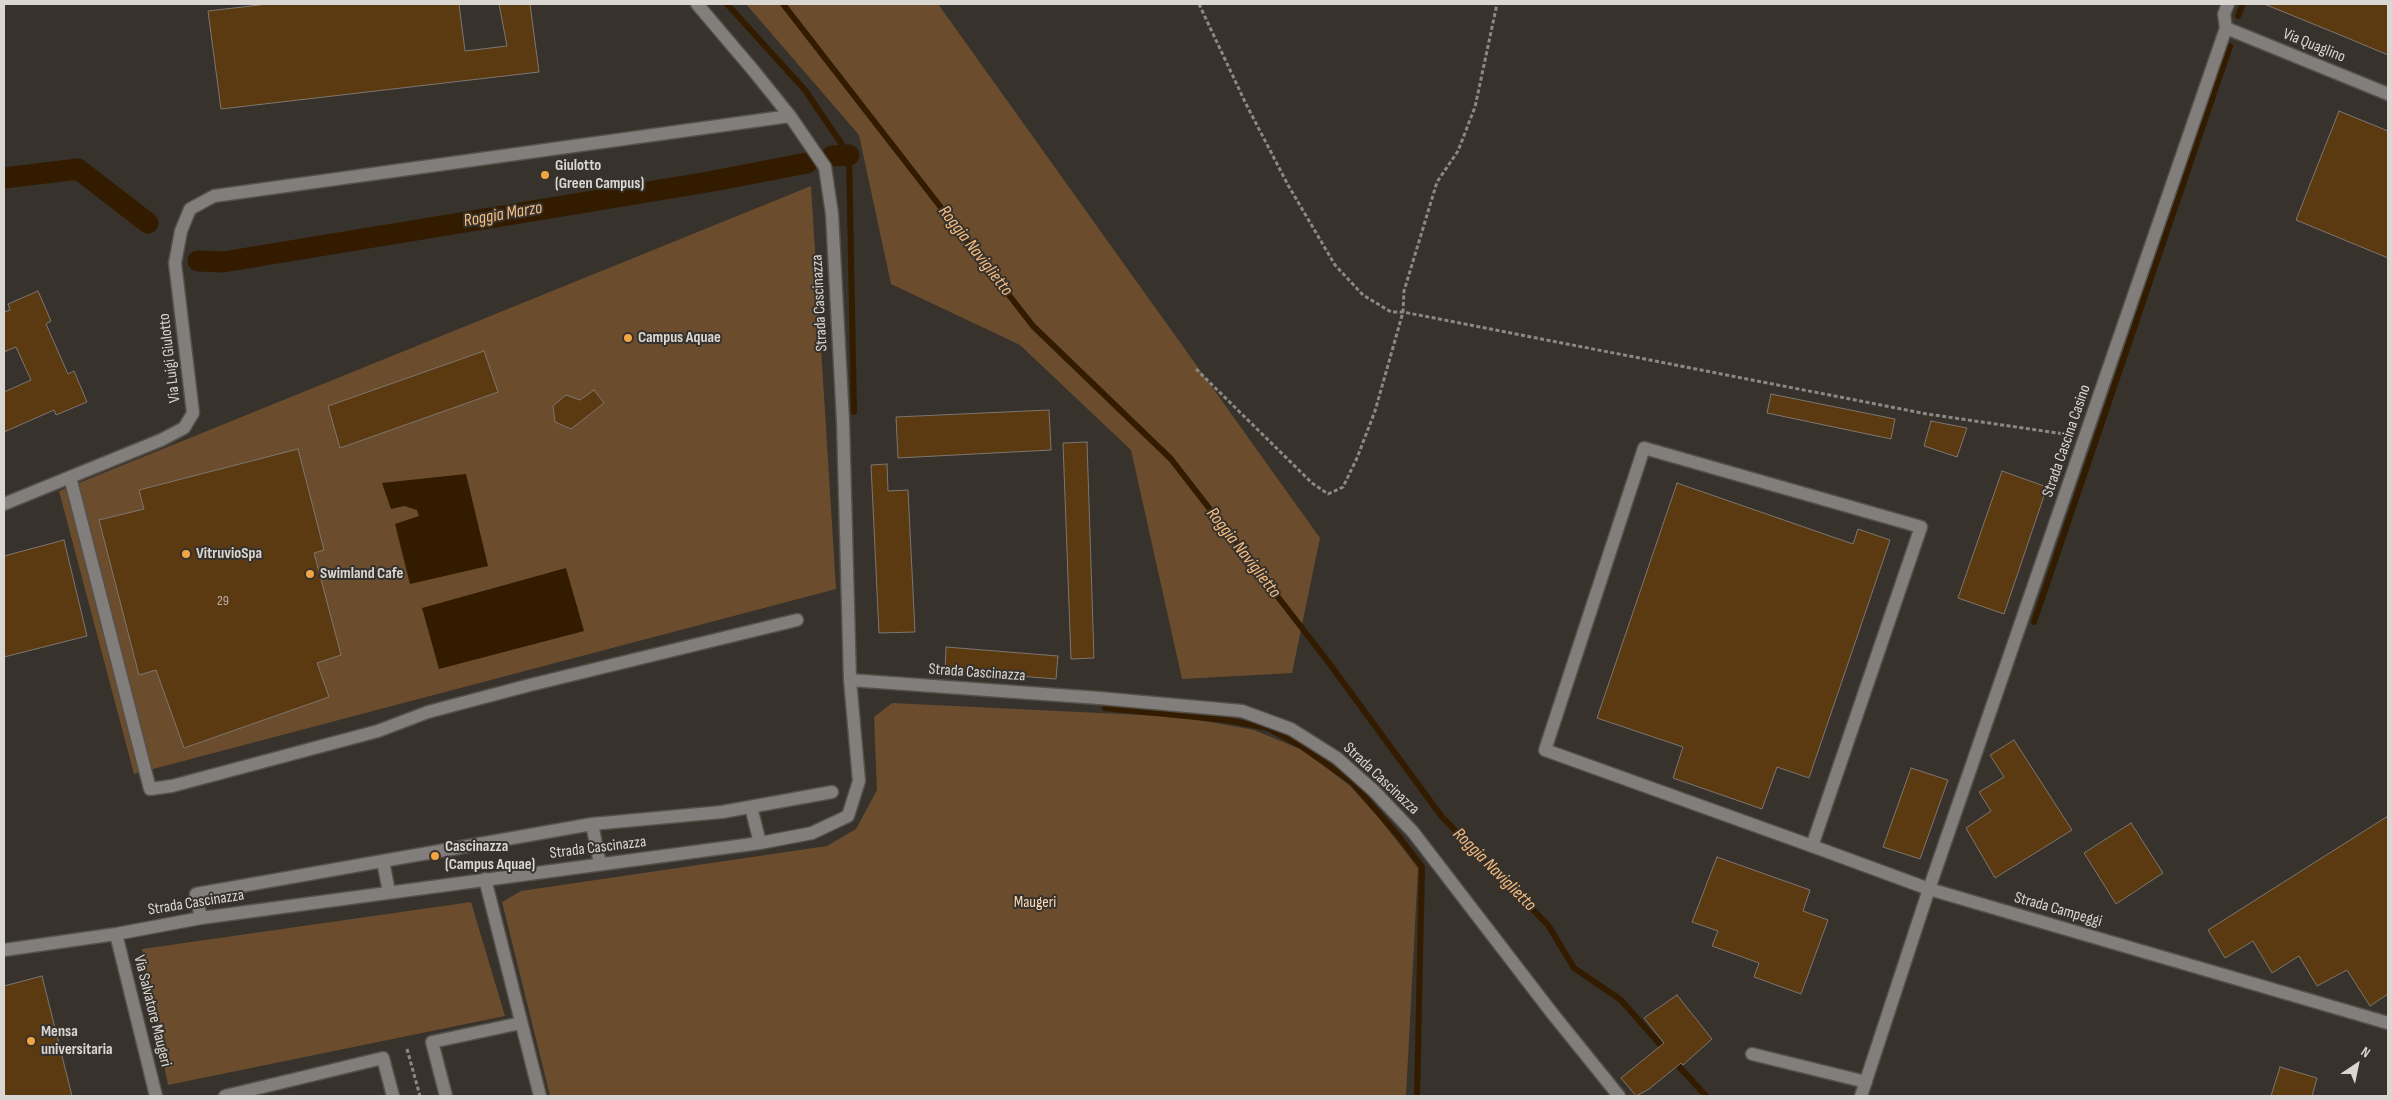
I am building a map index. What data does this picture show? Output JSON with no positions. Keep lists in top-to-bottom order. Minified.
{"streets":{"street":["Via Quaglino","Strada Cascinazza","Via Luigi Giulotto","Strada Cascina Casino","Strada Campeggi","Via Salvatore Maugeri"]},"crossings":[["Via Quaglino","Strada Cascina Casino"],["Strada Cascinazza","Via Luigi Giulotto"],["Strada Cascinazza","Via Salvatore Maugeri"],["Strada Cascina Casino","Strada Campeggi"]],"water":["Roggia Marzo","Roggia Naviglietto"],"parks":["Maugeri"],"places":["Giulotto (Green Campus)","Campus Aquae","VitruvioSpa","Swimland Cafe","Cascinazza (Campus Aquae)","Mensa universitaria"],"house_numbers":["29"],"north":"top right"}
